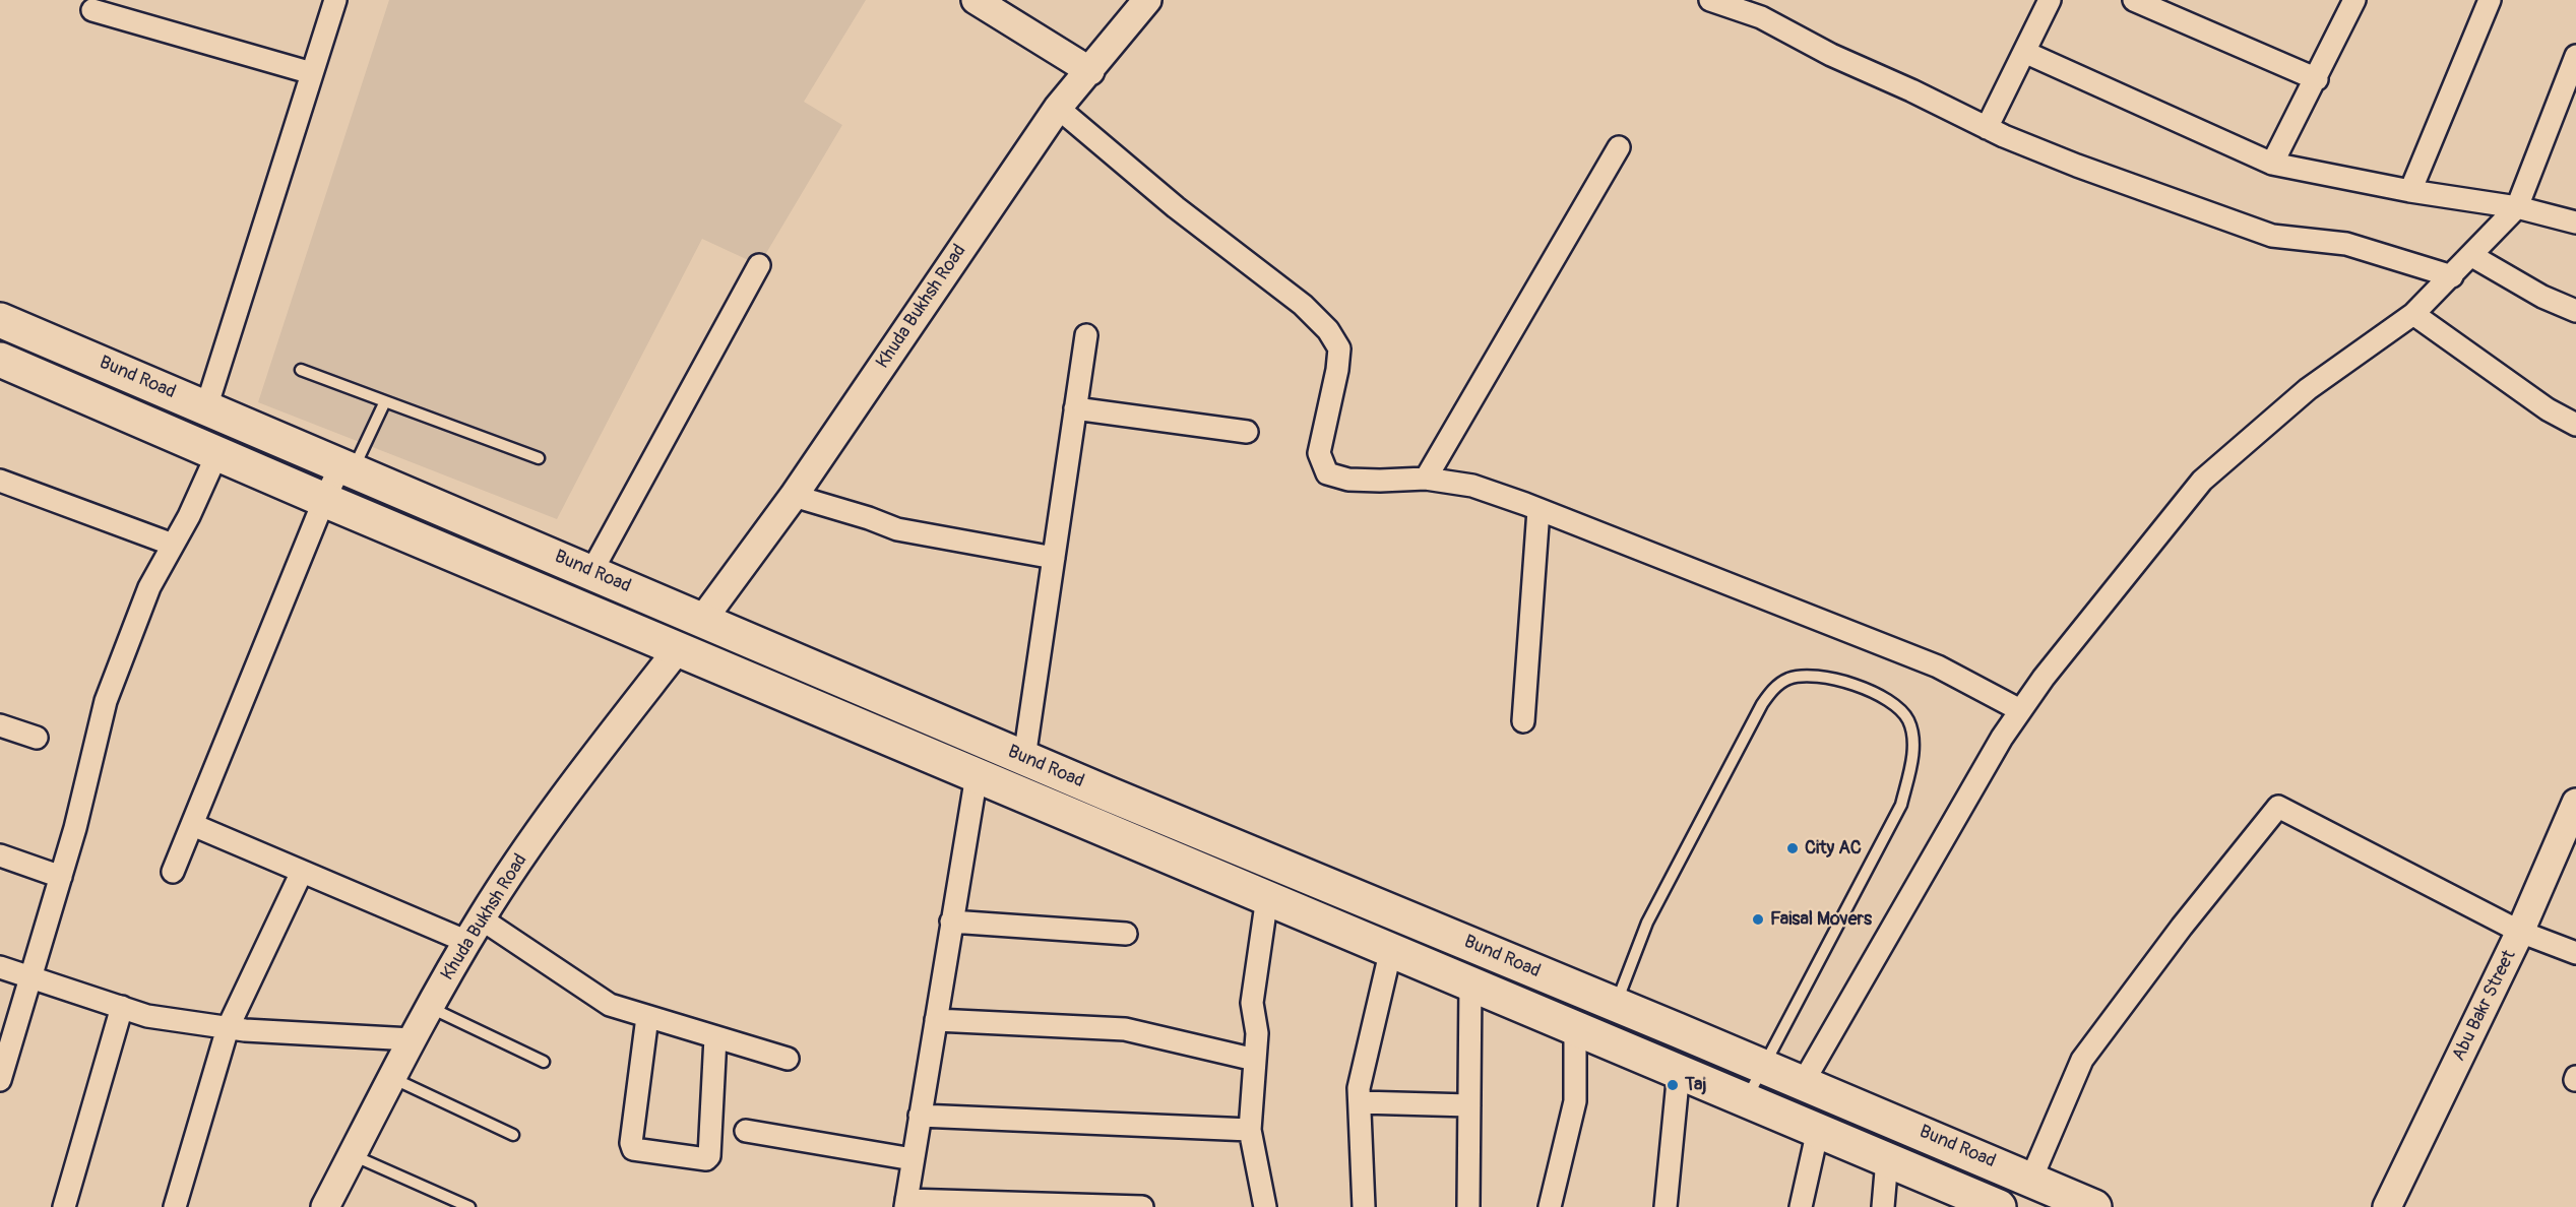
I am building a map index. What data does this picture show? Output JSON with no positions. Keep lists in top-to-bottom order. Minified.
{"streets":{"main road":["Bund Road"],"street":["Khuda Bukhsh Road","Abu Bakr Street"]},"crossings":[["Khuda Bukhsh Road","Bund Road"]],"places":["City AC","Faisal Movers","Taj"]}
